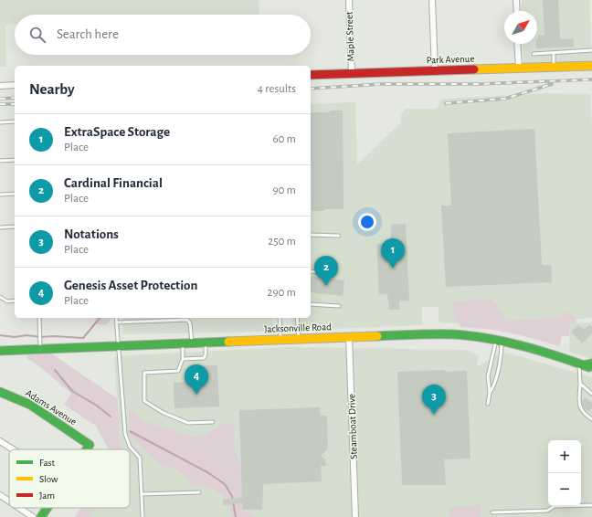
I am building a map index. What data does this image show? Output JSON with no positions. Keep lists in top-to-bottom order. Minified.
{"streets":{"main road":["Park Avenue","Jacksonville Road","Adams Avenue"],"street":["Maple Street","Steamboat Drive"]},"crossings":[["Maple Street","Park Avenue"],["Jacksonville Road","Steamboat Drive"]],"legend":["Fast","Slow","Jam"],"north":"top right","page":{"search":"Search here","heading":["Nearby","4 results"],"list":[{"mark":"1","name":"ExtraSpace Storage","note":"Place","value":"60 m"},{"mark":"2","name":"Cardinal Financial","note":"Place","value":"90 m"},{"mark":"3","name":"Notations","note":"Place","value":"250 m"},{"mark":"4","name":"Genesis Asset Protection","note":"Place","value":"290 m"}],"pins":["1","2","4","3"],"map_buttons":["+","−"]}}
